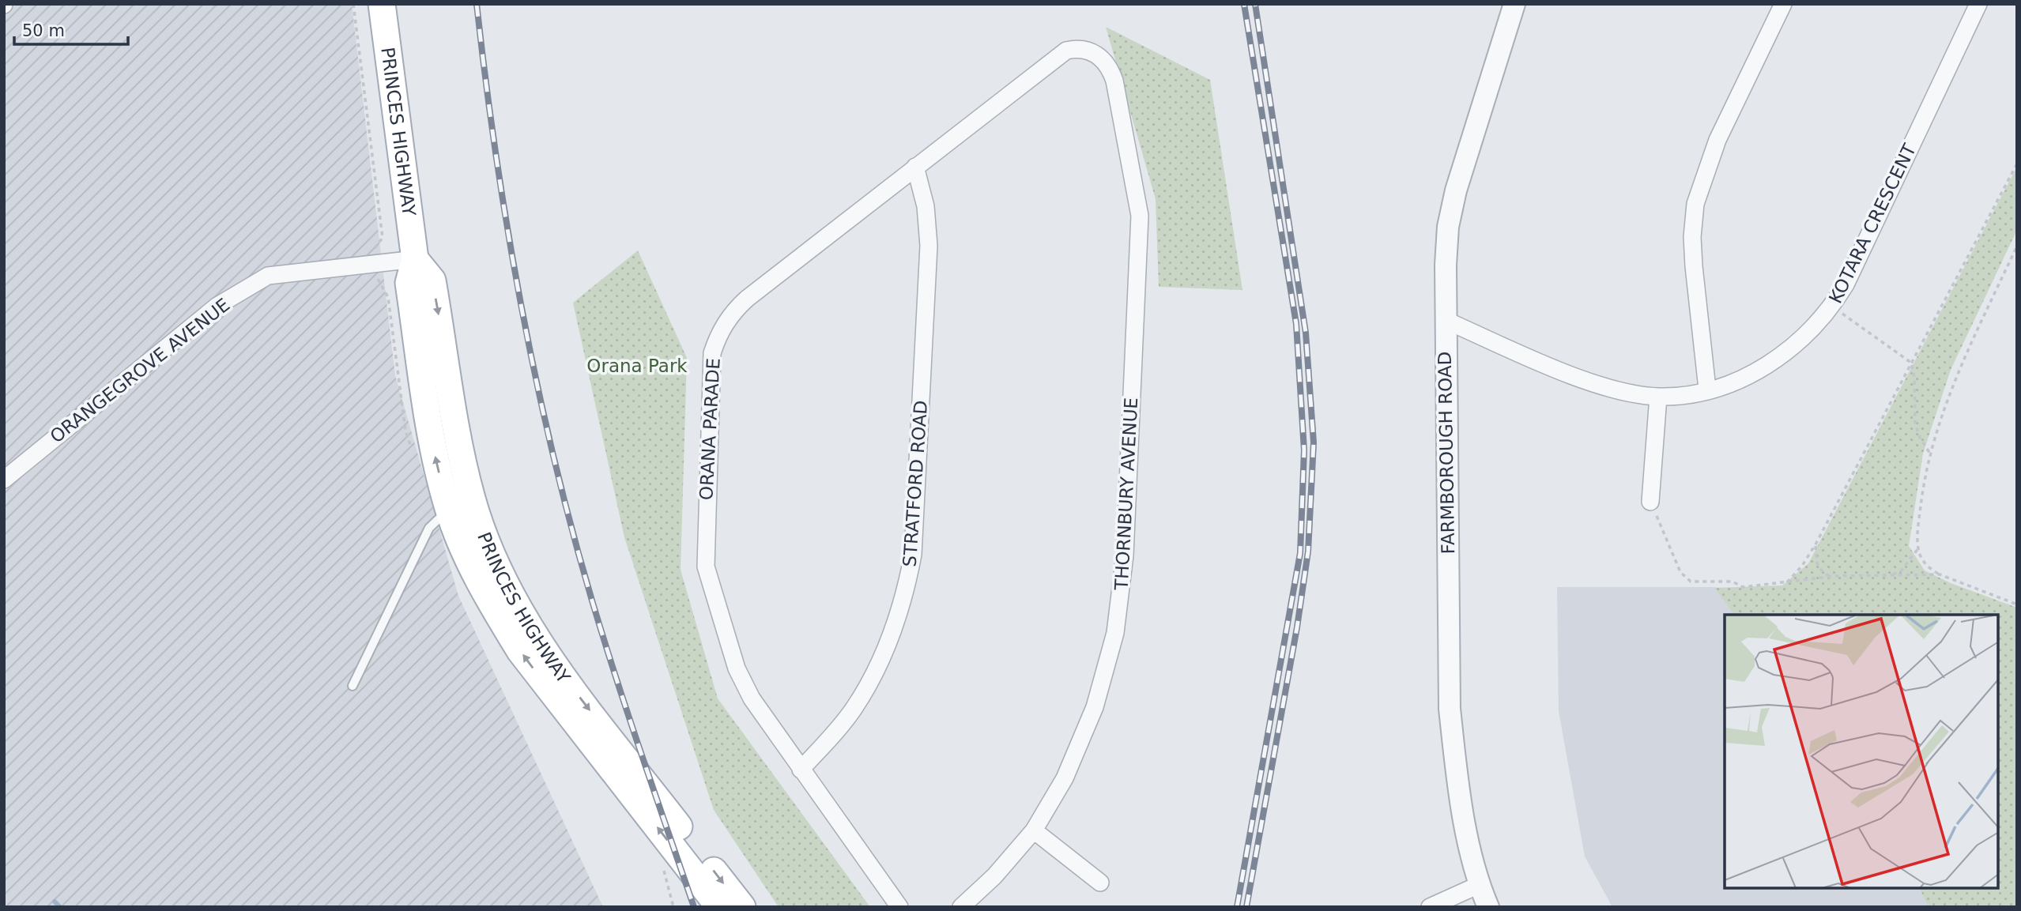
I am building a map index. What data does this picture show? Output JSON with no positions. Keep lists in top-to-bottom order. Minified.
{"streets":{"main road":["PRINCES HIGHWAY"],"street":["KOTARA CRESCENT","ORANGEGROVE AVENUE","ORANA PARADE","FARMBOROUGH ROAD","STRATFORD ROAD","THORNBURY AVENUE"]},"crossings":[["PRINCES HIGHWAY","ORANGEGROVE AVENUE"],["KOTARA CRESCENT","FARMBOROUGH ROAD"],["ORANA PARADE","STRATFORD ROAD"],["ORANA PARADE","THORNBURY AVENUE"]],"parks":["Orana Park"],"scale_bar":"50 m"}
